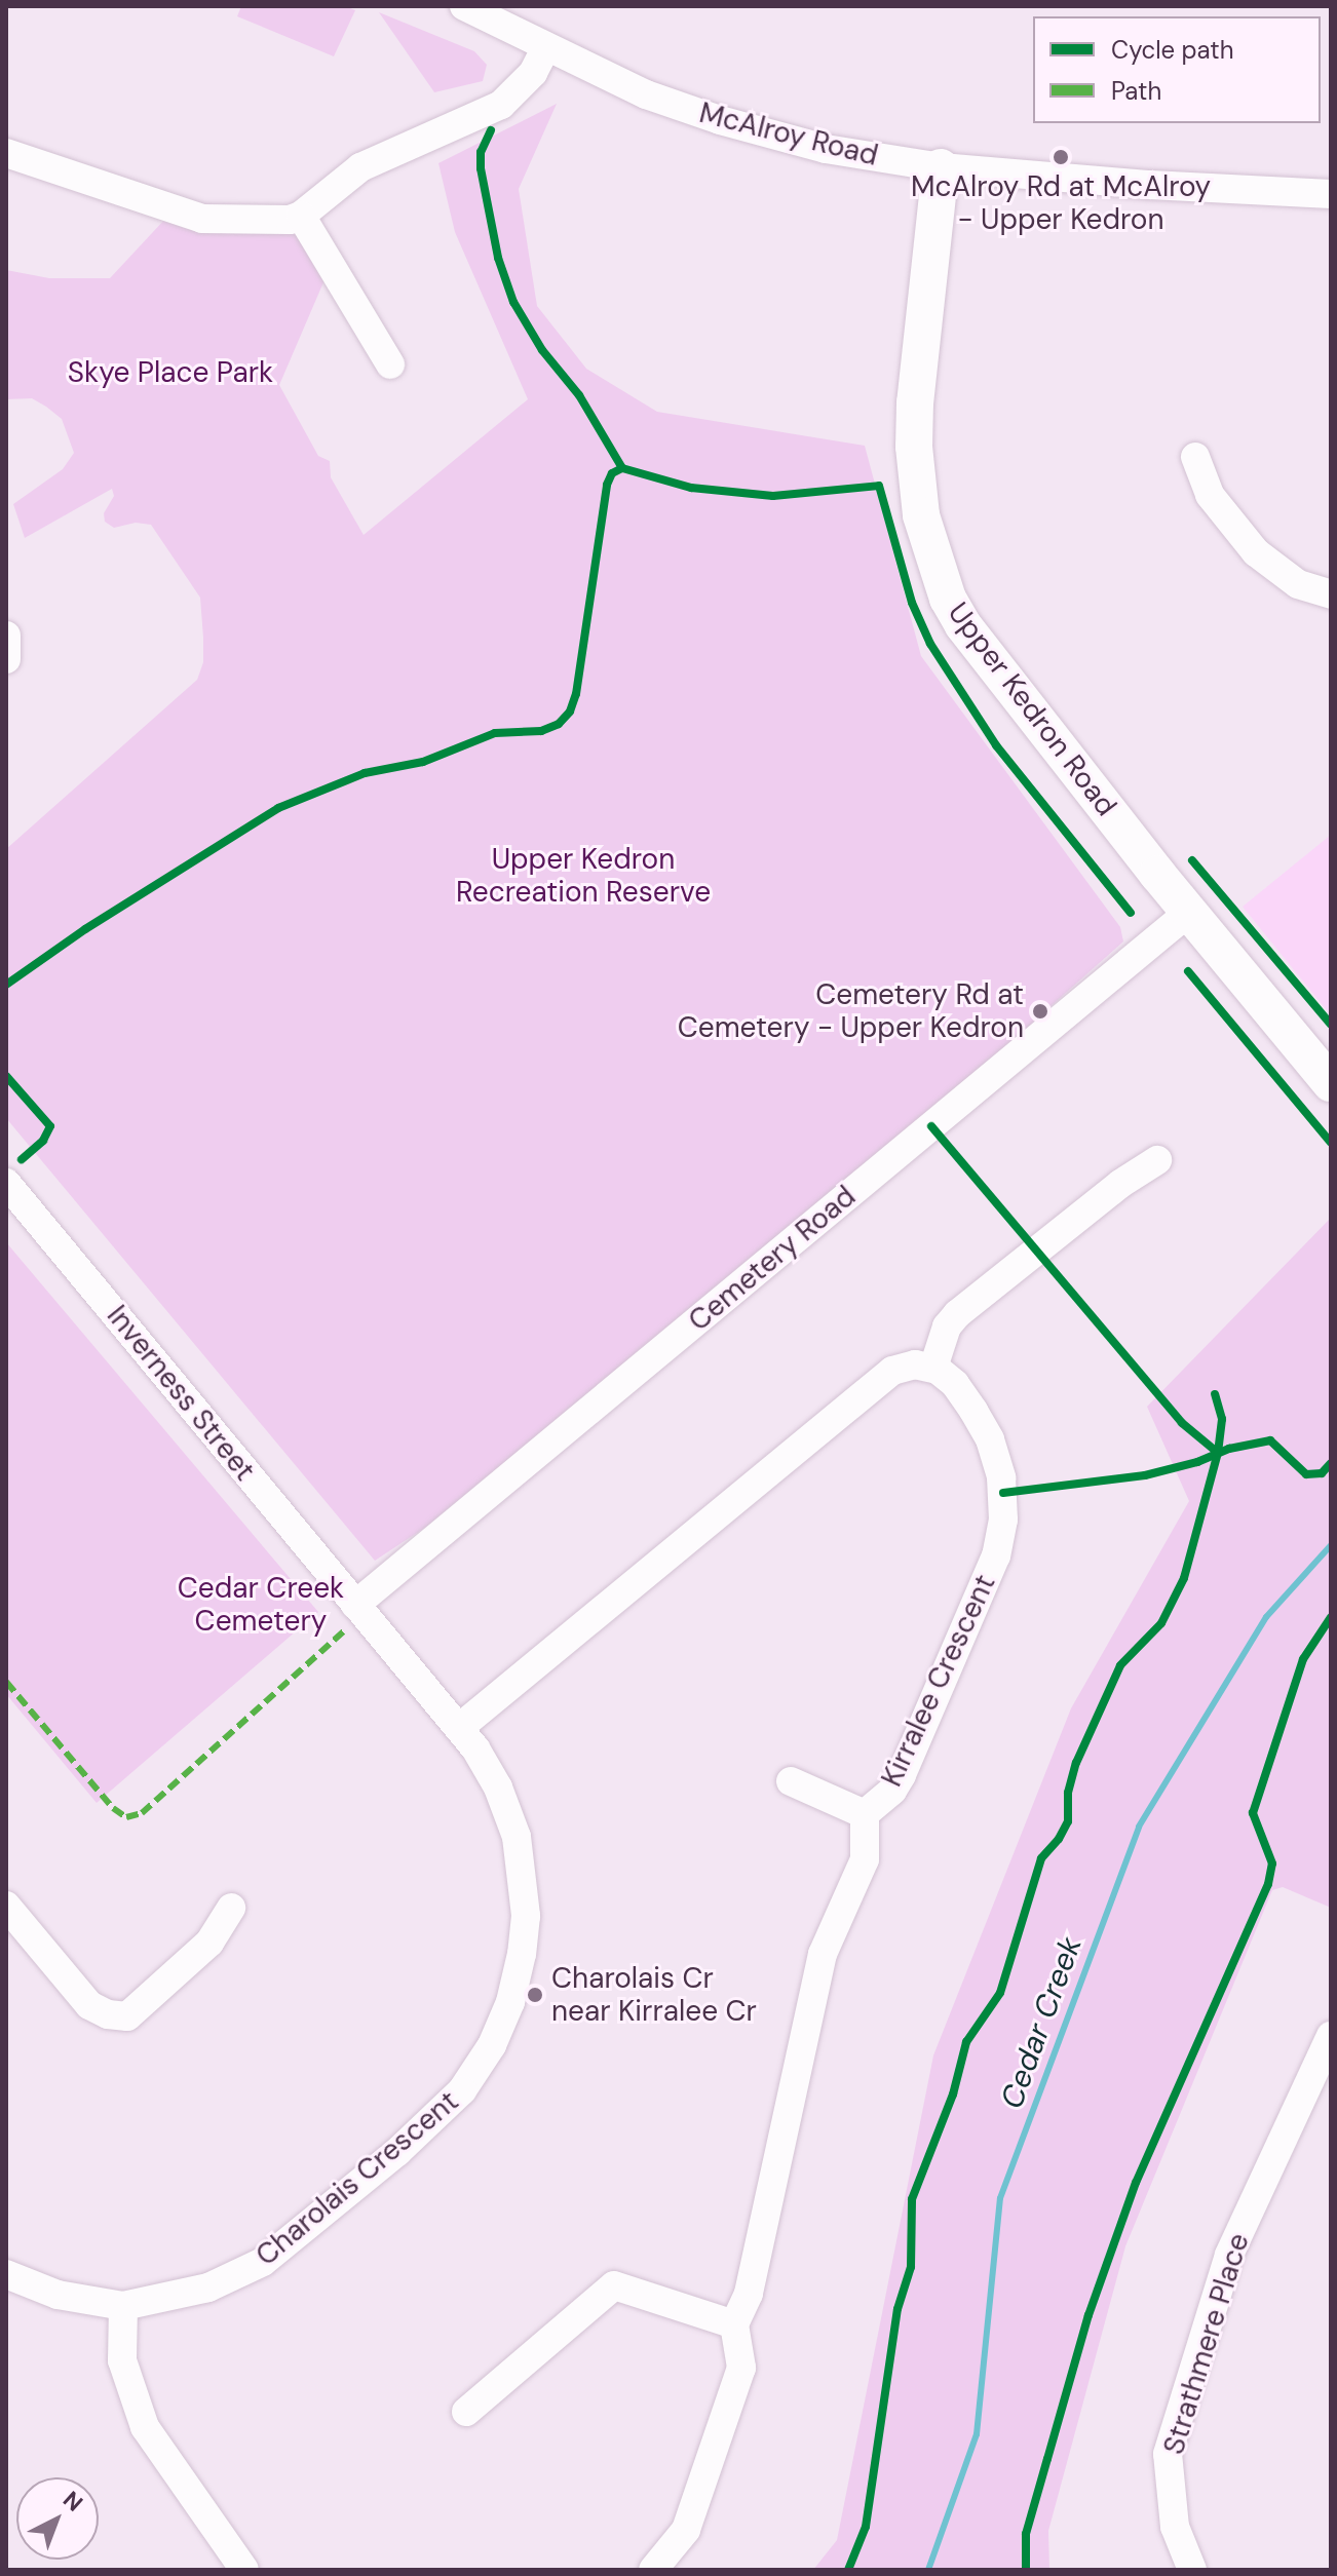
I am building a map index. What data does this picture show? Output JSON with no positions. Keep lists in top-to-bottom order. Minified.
{"streets":{"main road":["Upper Kedron Road"],"street":["McAlroy Road","Cemetery Road","Inverness Street","Kirralee Crescent","Charolais Crescent","Strathmere Place"]},"crossings":[["McAlroy Road","Upper Kedron Road"],["Upper Kedron Road","Cemetery Road"],["Cemetery Road","Inverness Street"],["Cemetery Road","Charolais Crescent"],["Inverness Street","Charolais Crescent"]],"water":["Cedar Creek"],"parks":["Skye Place Park","Upper Kedron Recreation Reserve","Cedar Creek Cemetery"],"places":["McAlroy Rd at McAlroy - Upper Kedron","Cemetery Rd at Cemetery - Upper Kedron","Charolais Cr near Kirralee Cr"],"legend":["Cycle path","Path"],"north":"top right"}
